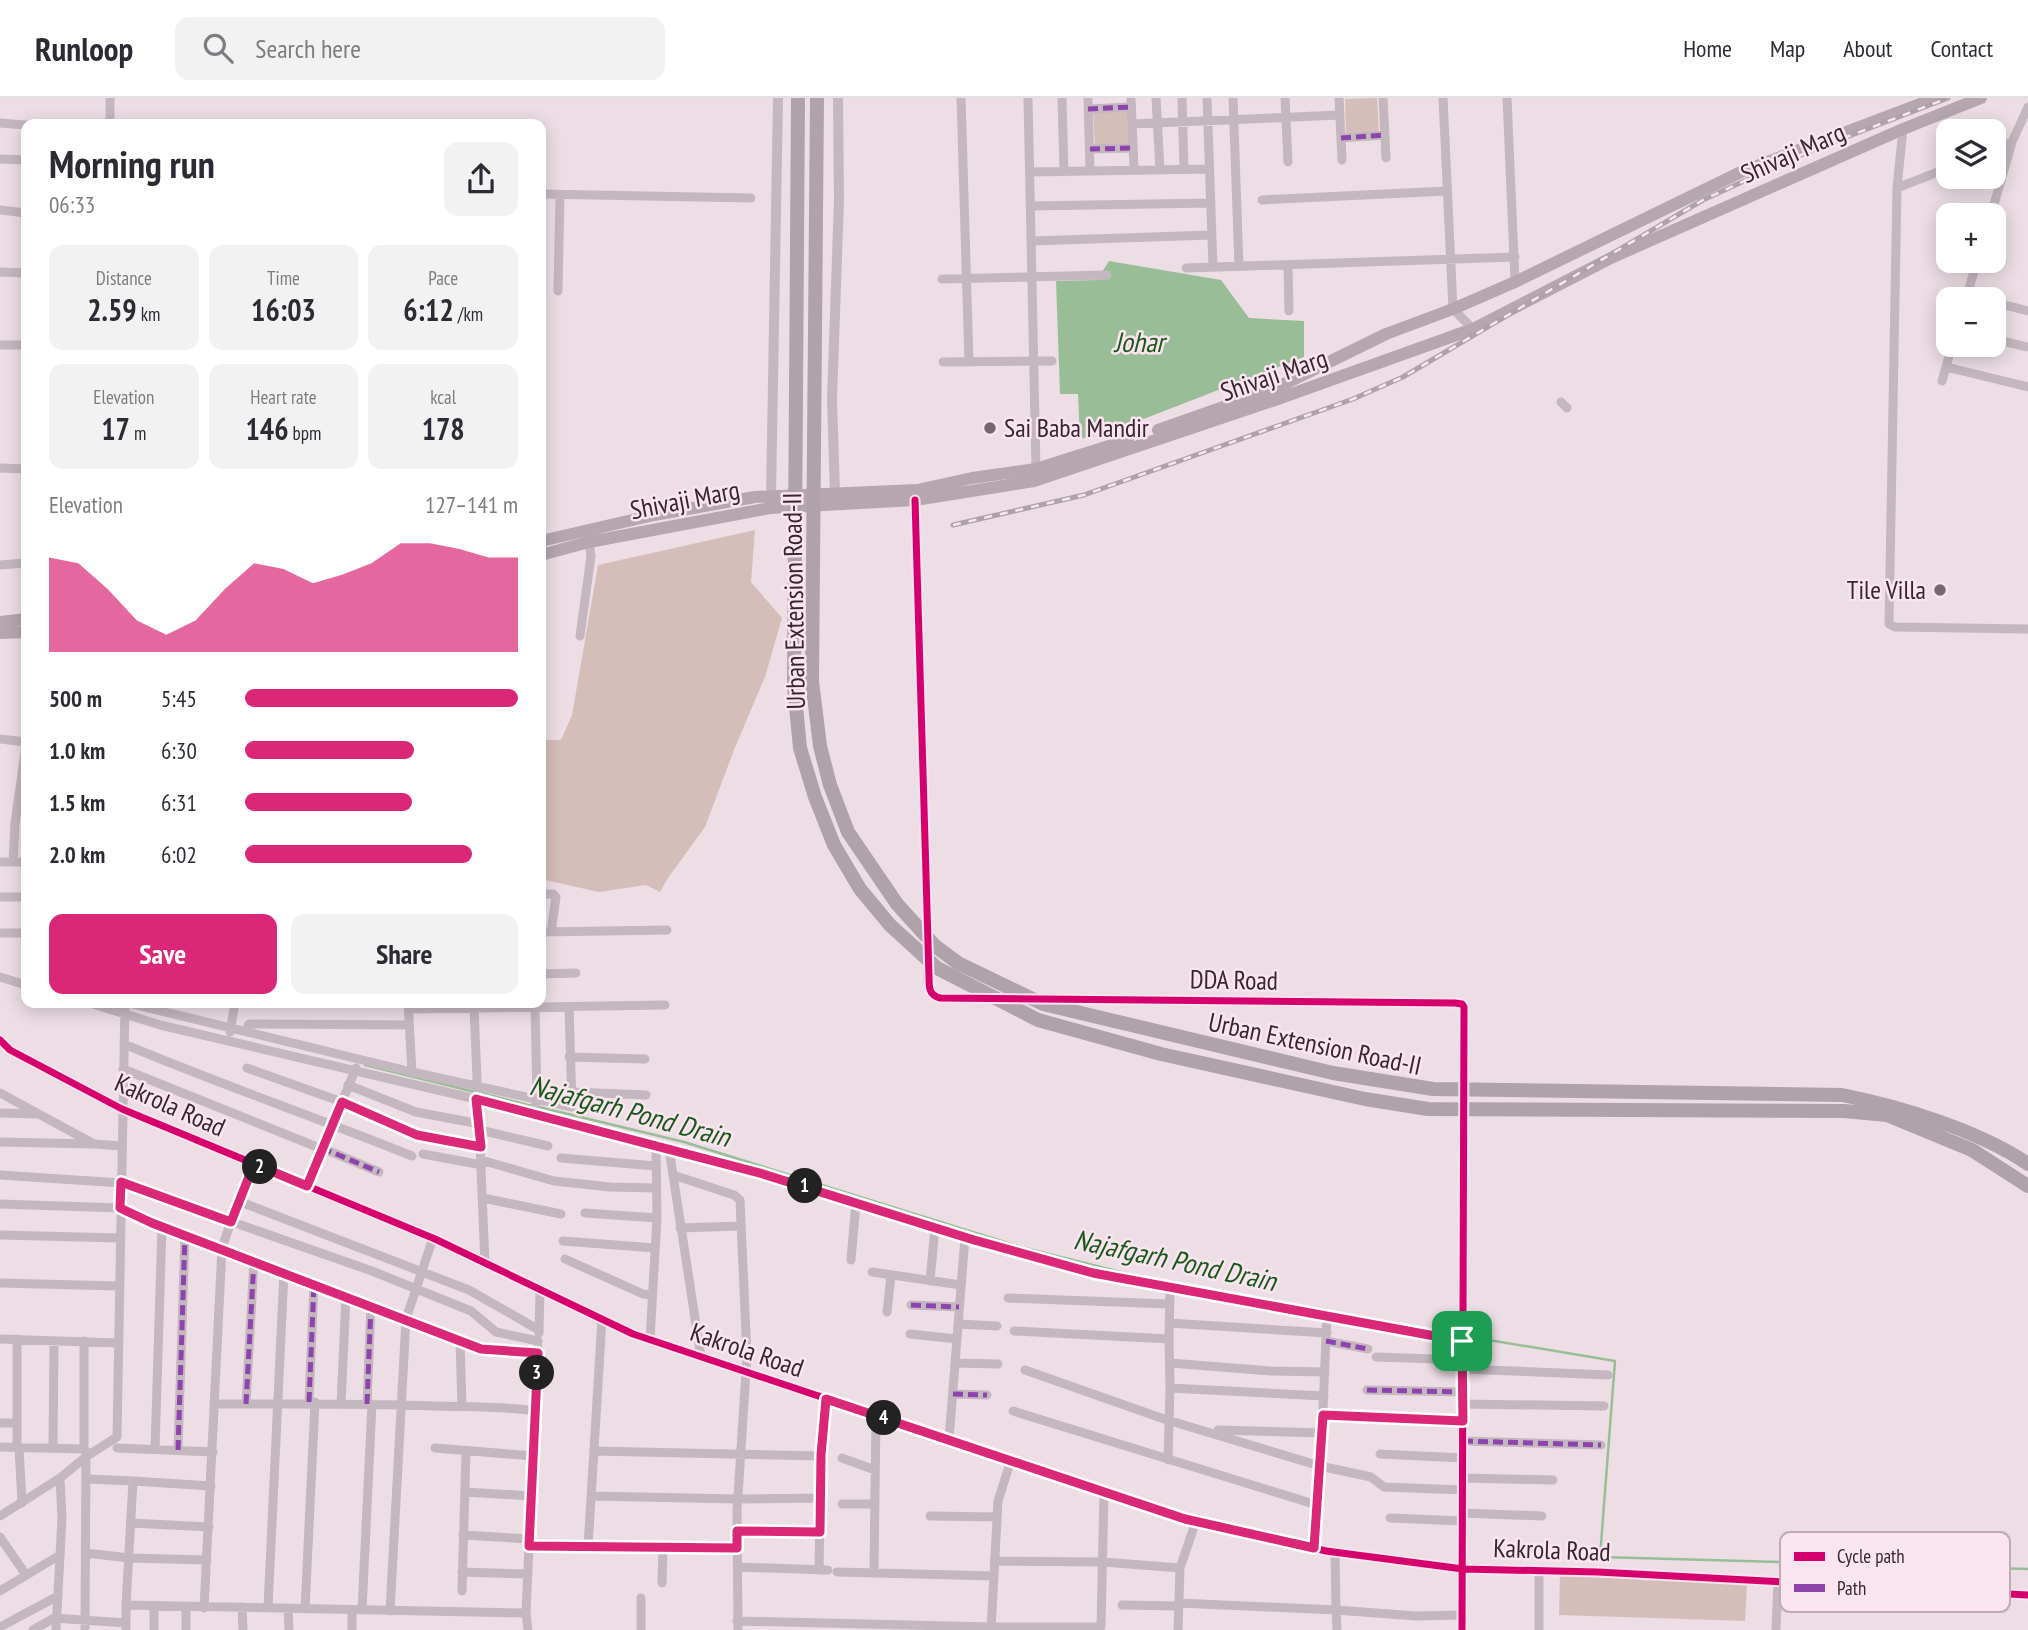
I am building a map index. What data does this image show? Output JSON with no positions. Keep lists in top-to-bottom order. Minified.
{"streets":{"highway":["Urban Extension Road-II"],"main road":["Shivaji Marg"],"street":["DDA Road","Kakrola Road"]},"crossings":[["Shivaji Marg","DDA Road"],["DDA Road","Kakrola Road"]],"water":["Johar","Najafgarh Pond Drain"],"places":["Sai Baba Mandir","Tile Villa"],"legend":["Cycle path","Path"],"page":{"header":"Runloop","search":"Search here","nav":["Home","Map","About","Contact"],"map_buttons":["+","−"],"heading":["Morning run","06:33"],"stats":[["Distance","2.59 km"],["Time","16:03"],["Pace","6:12 /km"],["Elevation","17 m"],["Heart rate","146 bpm"],["kcal","178"]],"chart":["Elevation","127–141 m"],"list":[{"name":"500 m","note":"5:45"},{"name":"1.0 km","note":"6:30"},{"name":"1.5 km","note":"6:31"},{"name":"2.0 km","note":"6:02"}],"buttons":["Save","Share"],"pins":["2","1","3","4"]}}
